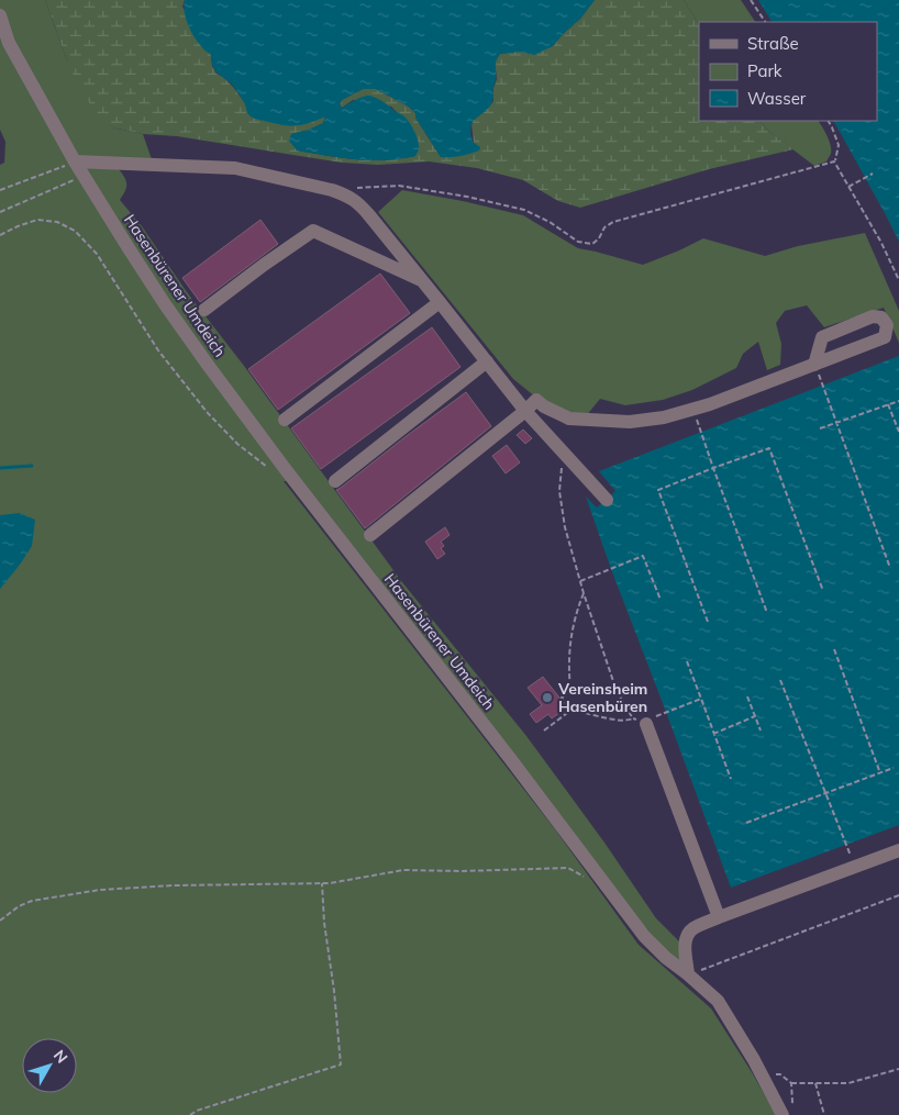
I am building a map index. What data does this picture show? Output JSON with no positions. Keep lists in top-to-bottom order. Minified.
{"streets":{"street":["Hasenbürener Umdeich"]},"places":["Vereinsheim Hasenbüren"],"legend":["Straße","Park","Wasser"],"north":"top right"}
